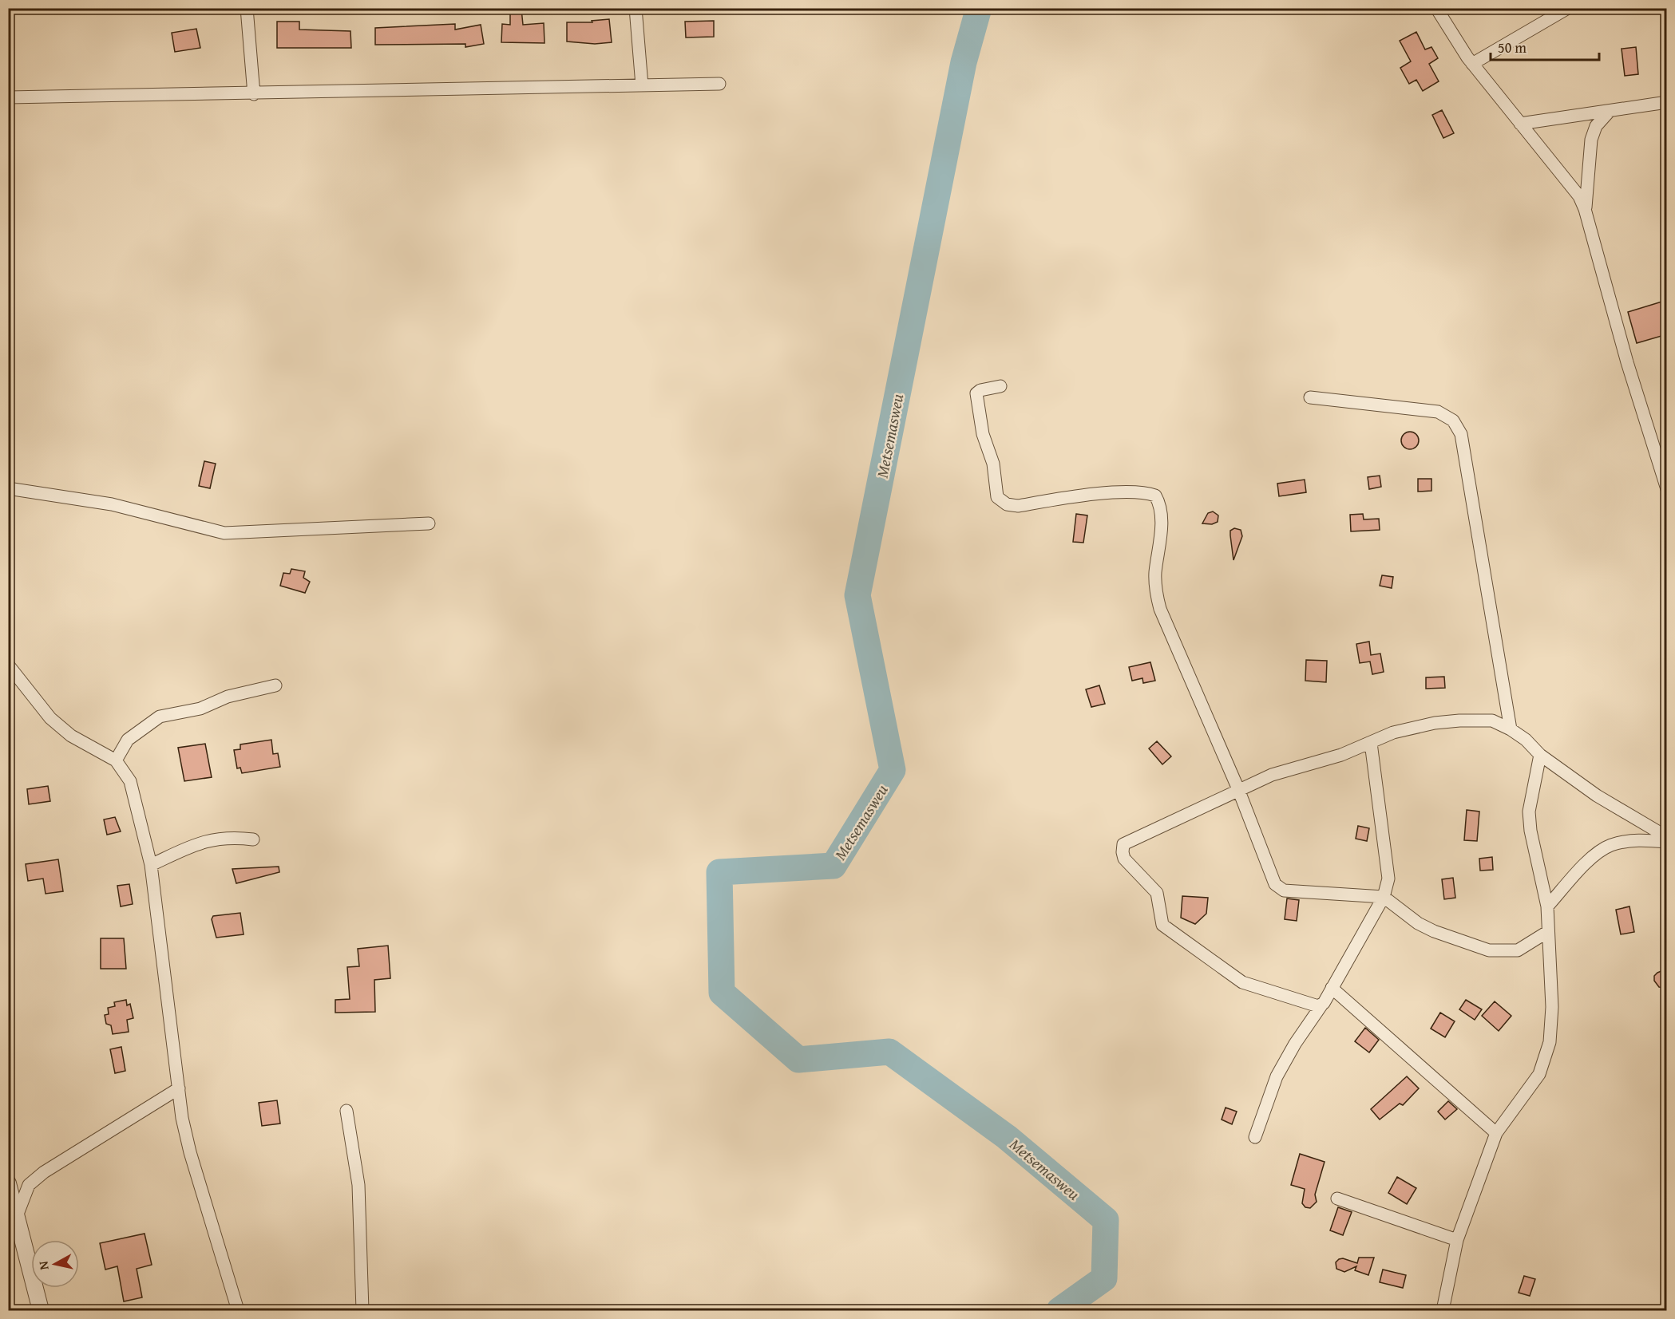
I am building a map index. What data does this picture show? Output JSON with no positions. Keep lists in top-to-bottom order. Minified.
{"water":["Metsemasweu"],"scale_bar":"50 m","north":"left"}
